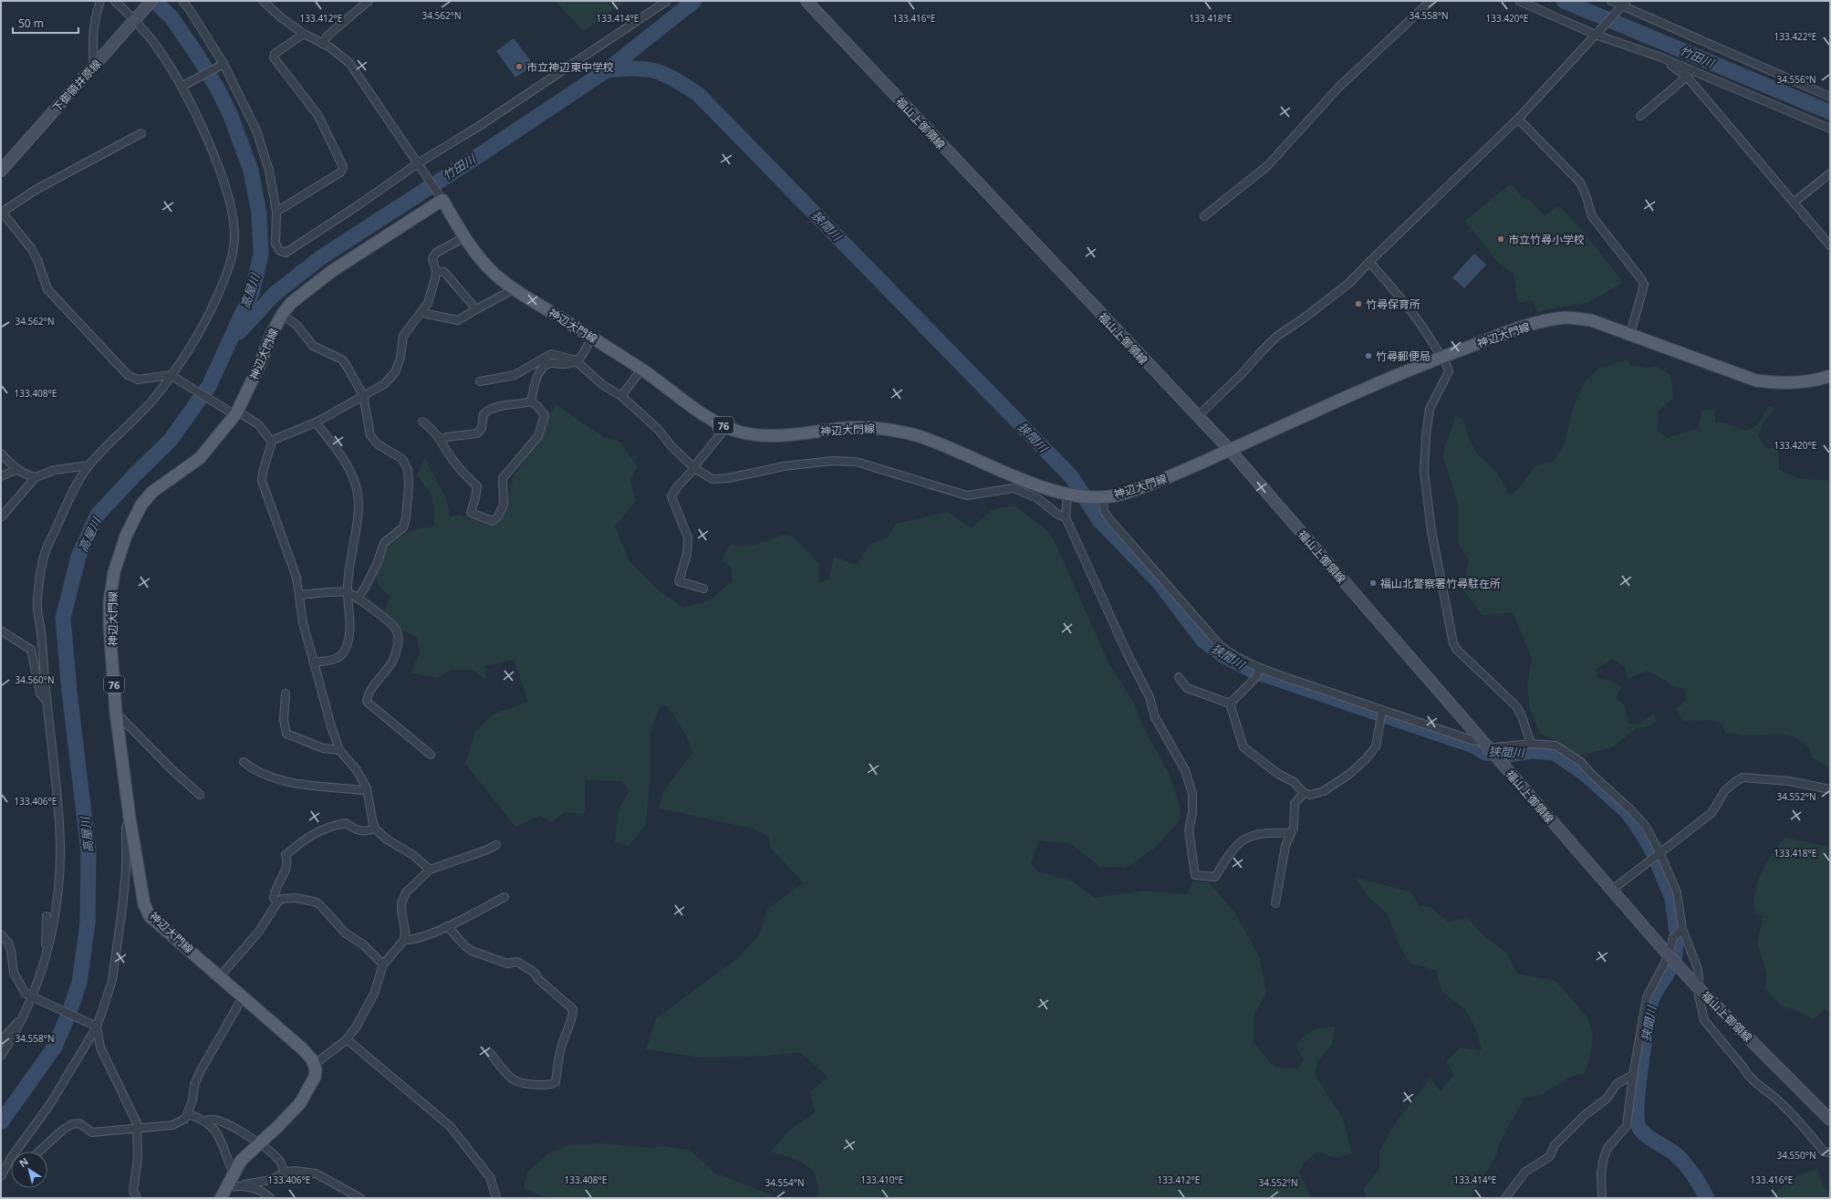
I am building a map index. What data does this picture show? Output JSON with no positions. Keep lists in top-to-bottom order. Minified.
{"streets":{"main road":["下御領井原線","福山上御領線","神辺大門線","76"]},"crossings":[["福山上御領線","神辺大門線"]],"water":["竹田川","狭間川","高屋川"],"places":["市立神辺東中学校","市立竹尋小学校","竹尋保育所","竹尋郵便局","福山北警察署竹尋駐在所"],"scale_bar":"50 m","north":"top left","coordinates":["34.562°N","34.558°N","133.412°E","133.414°E","133.416°E","133.418°E","133.420°E","133.422°E","34.556°N","133.408°E","34.560°N","34.552°N","133.406°E","34.550°N","133.410°E","34.554°N"]}
